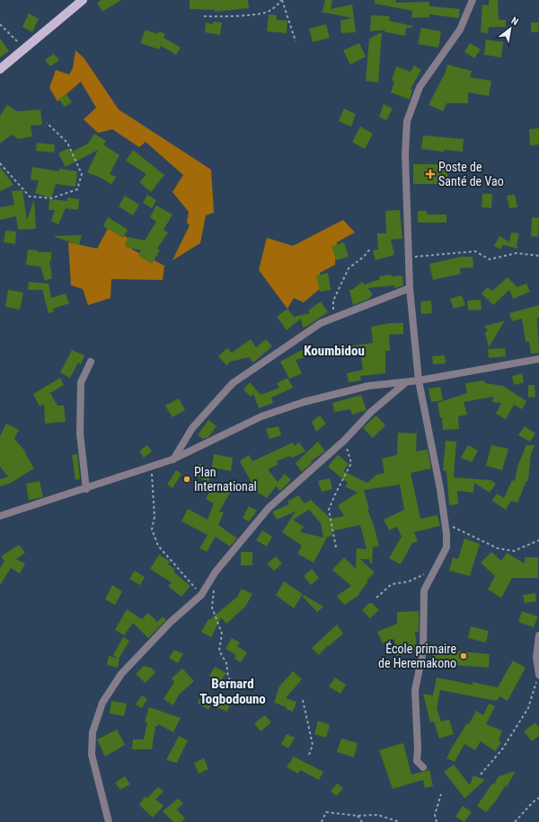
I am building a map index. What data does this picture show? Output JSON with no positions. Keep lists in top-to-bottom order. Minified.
{"districts":["Koumbidou","Bernard Togbodouno"],"places":{"health":["Poste de Santé de Vao"],"other":["Plan International","École primaire de Heremakono"]},"north":"top right"}
